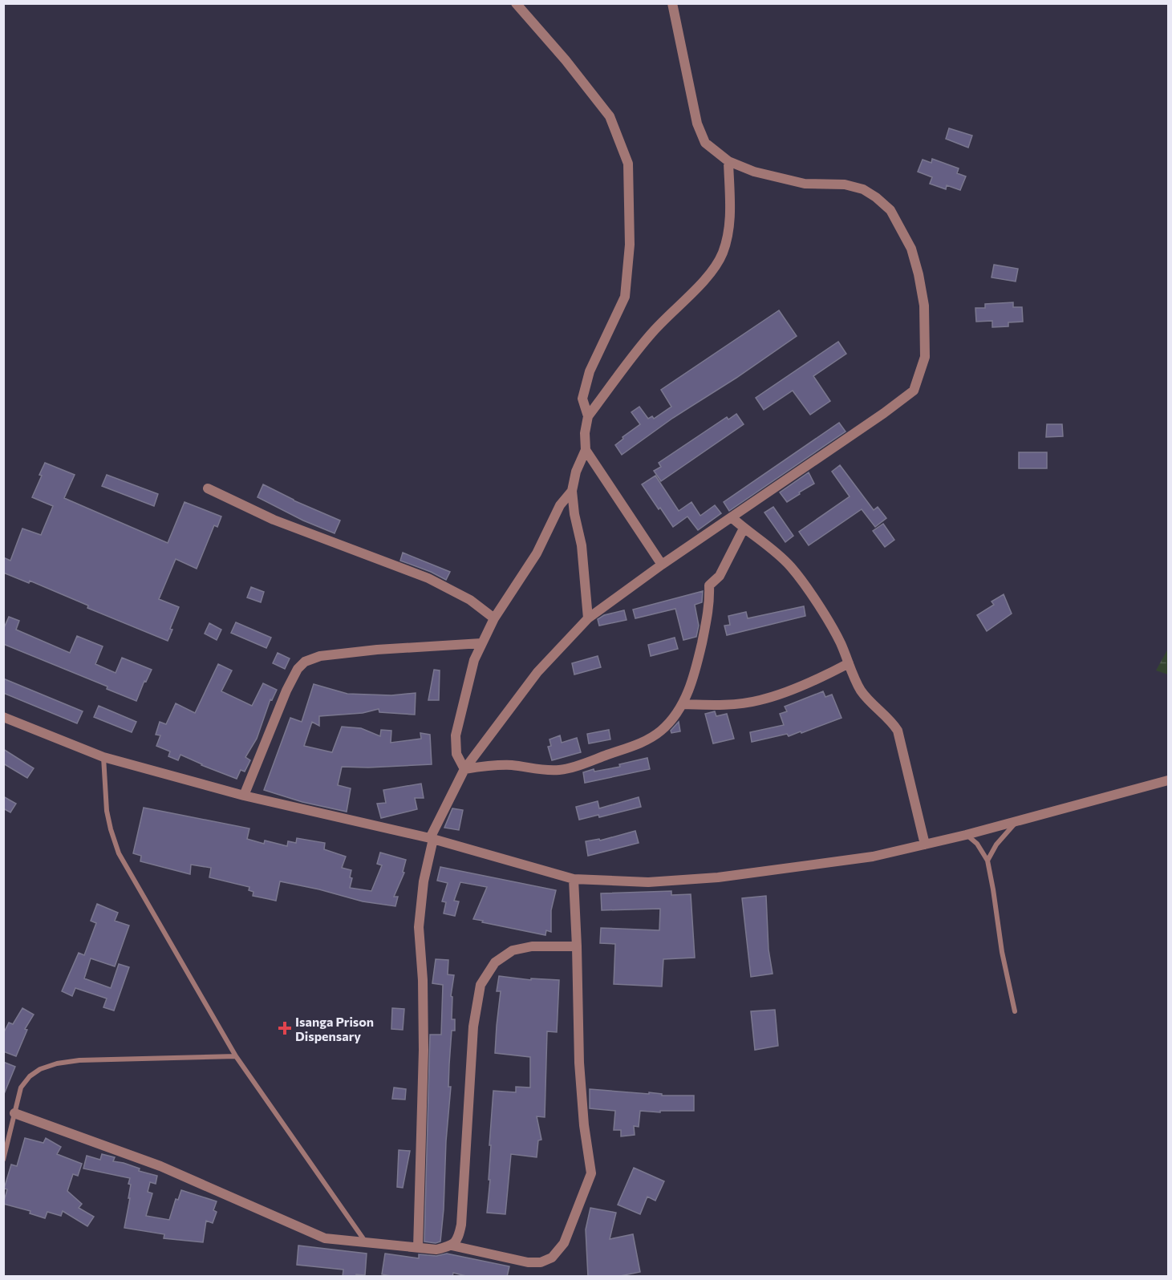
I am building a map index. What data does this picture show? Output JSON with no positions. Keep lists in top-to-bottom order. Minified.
{"places":{"health":["Isanga Prison Dispensary"]}}
